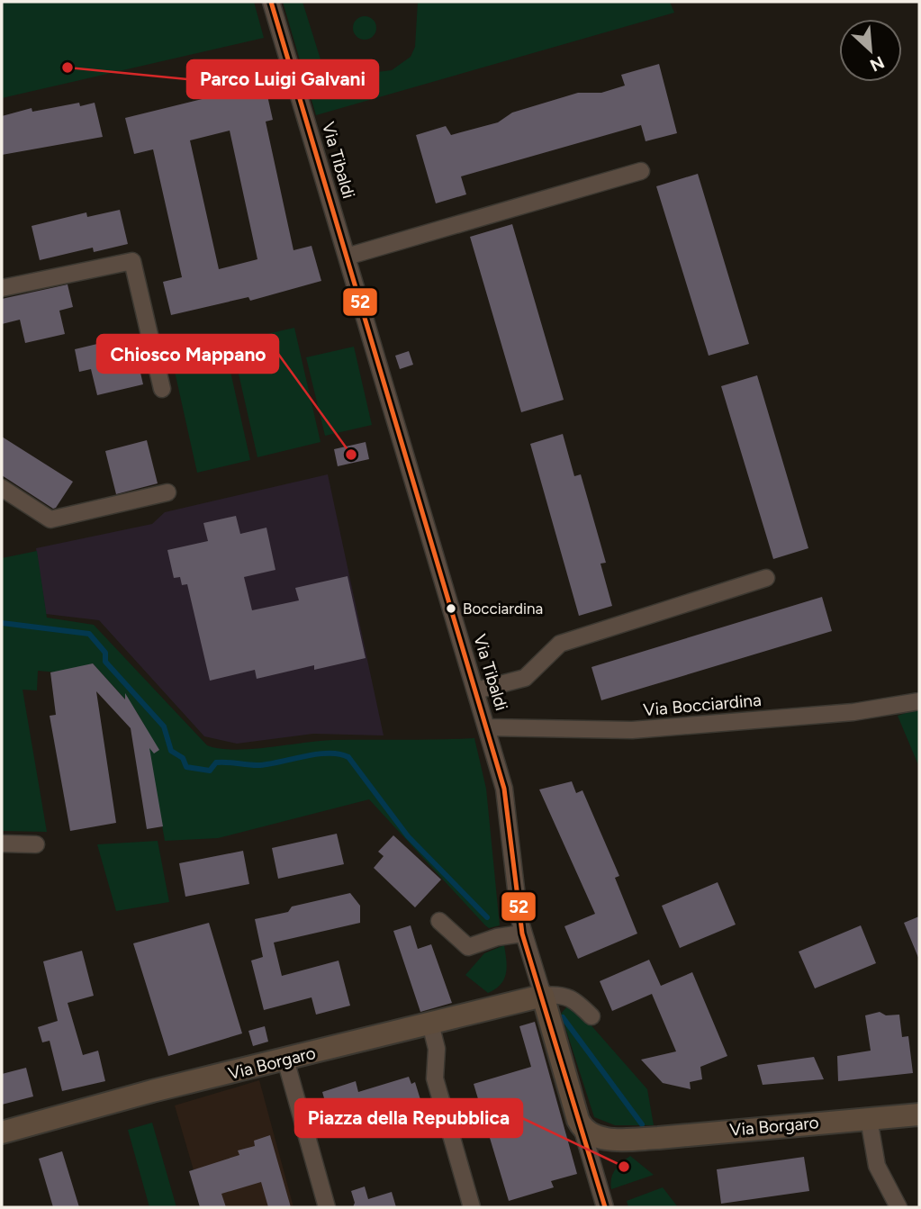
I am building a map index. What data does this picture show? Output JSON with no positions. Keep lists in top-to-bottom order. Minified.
{"streets":{"street":["Via Tibaldi","Via Bocciardina","Via Borgaro"]},"crossings":[["Via Tibaldi","Via Bocciardina"],["Via Tibaldi","Via Borgaro"]],"places":["Parco Luigi Galvani","Chiosco Mappano","Bocciardina","Piazza della Repubblica"],"lines":["transit line 52"],"north":"bottom right"}
